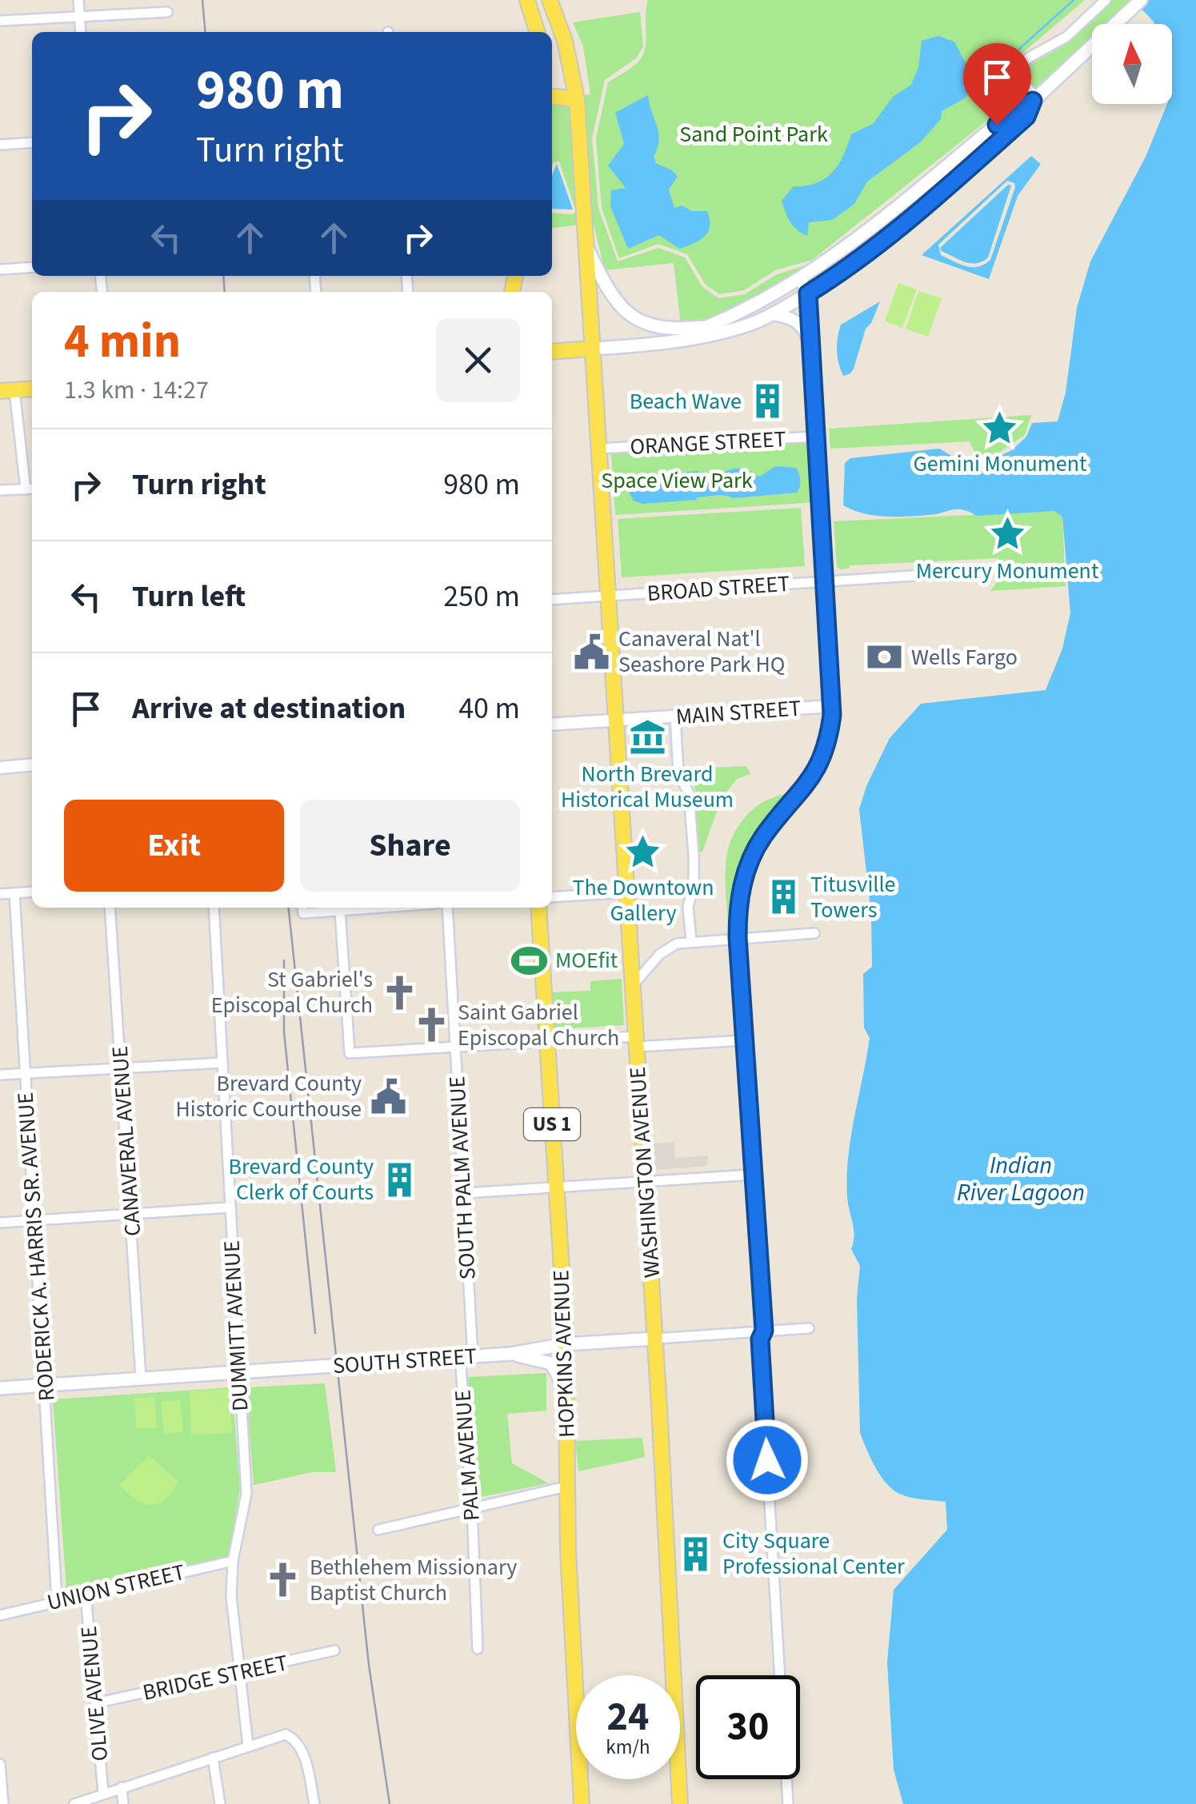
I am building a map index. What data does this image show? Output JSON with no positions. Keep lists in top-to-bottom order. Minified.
{"streets":{"main road":["US 1","WASHINGTON AVENUE","HOPKINS AVENUE","SOUTH STREET"],"street":["ORANGE STREET","BROAD STREET","MAIN STREET","CANAVERAL AVENUE","SOUTH PALM AVENUE","RODERICK A. HARRIS SR. AVENUE","DUMMITT AVENUE","PALM AVENUE","UNION STREET","BRIDGE STREET","OLIVE AVENUE"]},"crossings":[["ORANGE STREET","WASHINGTON AVENUE"],["BROAD STREET","WASHINGTON AVENUE"],["MAIN STREET","WASHINGTON AVENUE"],["CANAVERAL AVENUE","SOUTH STREET"],["WASHINGTON AVENUE","SOUTH STREET"],["SOUTH PALM AVENUE","SOUTH STREET"],["SOUTH PALM AVENUE","PALM AVENUE"],["RODERICK A. HARRIS SR. AVENUE","SOUTH STREET"],["RODERICK A. HARRIS SR. AVENUE","UNION STREET"],["DUMMITT AVENUE","SOUTH STREET"],["DUMMITT AVENUE","UNION STREET"],["DUMMITT AVENUE","BRIDGE STREET"],["HOPKINS AVENUE","SOUTH STREET"],["SOUTH STREET","PALM AVENUE"],["UNION STREET","OLIVE AVENUE"],["BRIDGE STREET","OLIVE AVENUE"]],"water":["Indian River Lagoon"],"parks":["Sand Point Park","Space View Park"],"places":{"building":["Beach Wave","Titusville Towers","Brevard County Clerk of Courts","City Square Professional Center"],"place":["Gemini Monument","Mercury Monument","The Downtown Gallery"],"public building":["Canaveral Nat'l Seashore Park HQ","Brevard County Historic Courthouse"],"bank":["Wells Fargo"],"museum":["North Brevard Historical Museum"],"sports":["MOEfit"],"church":["St Gabriel's Episcopal Church","Saint Gabriel Episcopal Church","Bethlehem Missionary Baptist Church"]},"north":"top","page":{"turn":["980 m","Turn right"],"heading":["4 min","1.3 km · 14:27"],"list":[{"name":"Turn right","value":"980 m"},{"name":"Turn left","value":"250 m"},{"name":"Arrive at destination","value":"40 m"}],"buttons":["Exit","Share"],"speed":"24 km/h","limit":"30"}}
